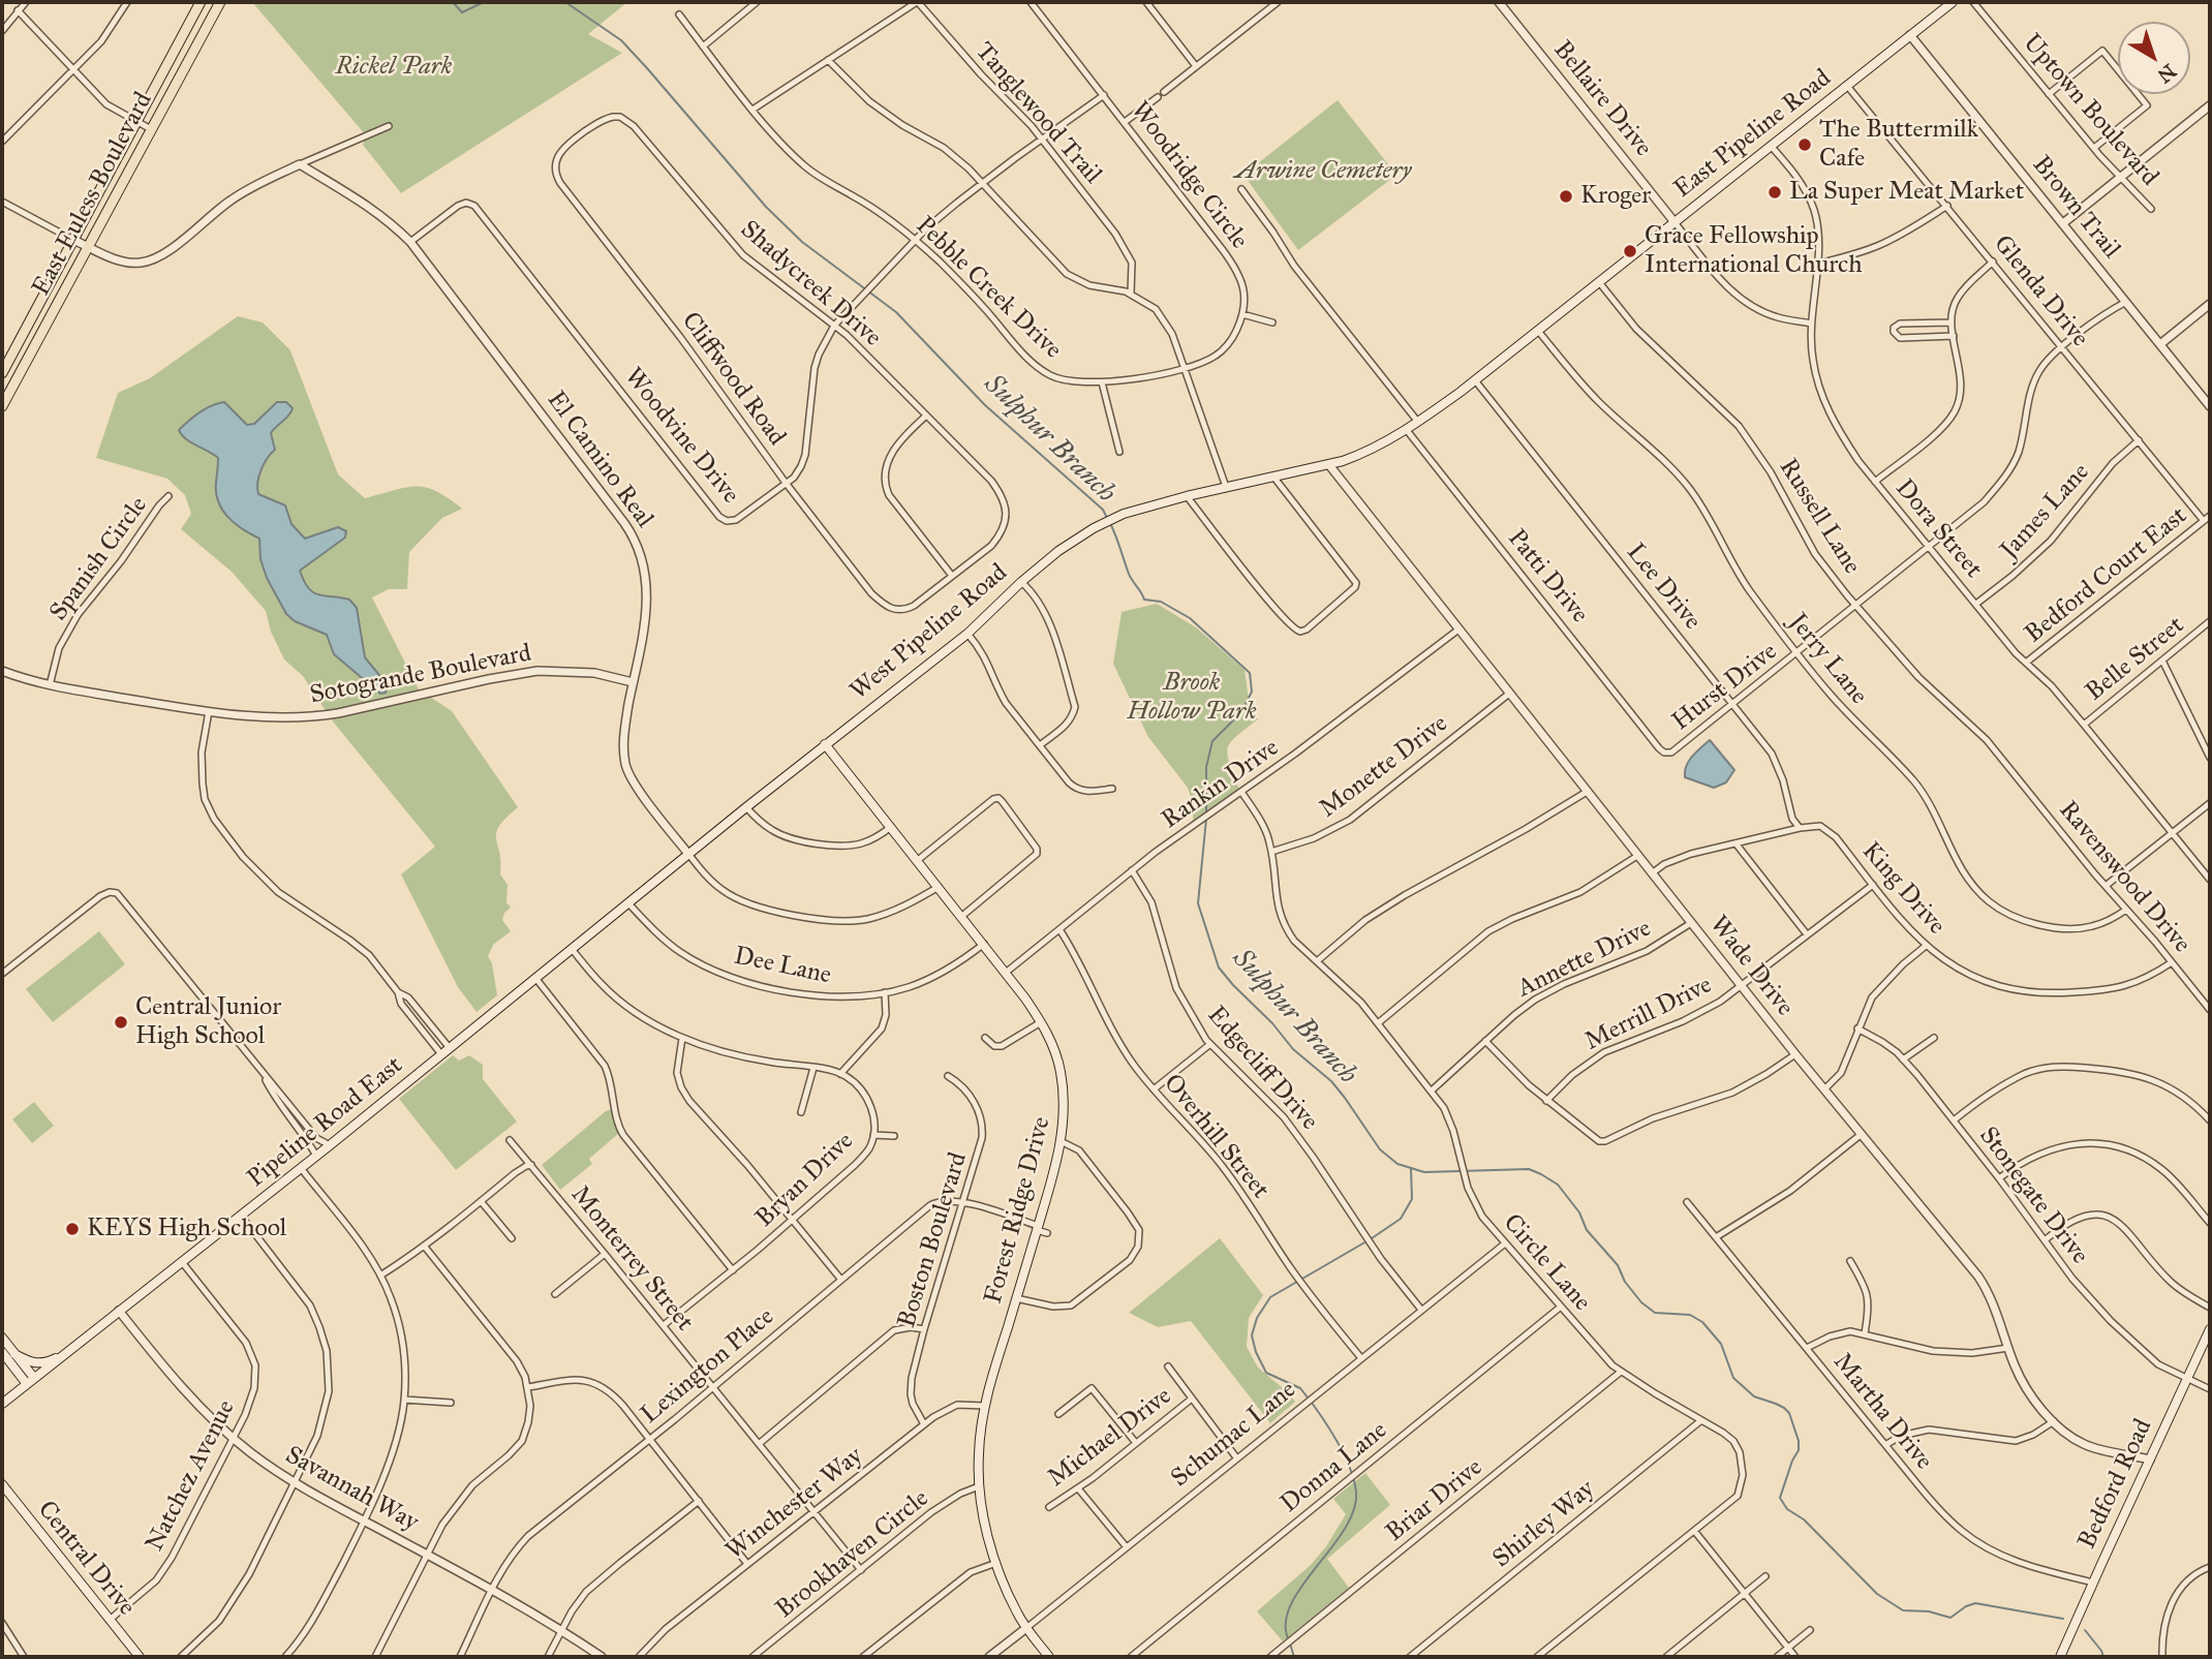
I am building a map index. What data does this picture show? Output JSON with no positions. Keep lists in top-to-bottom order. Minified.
{"streets":{"main road":["East Pipeline Road","East Euless Boulevard","West Pipeline Road","Pipeline Road East","Forest Ridge Drive","Bedford Road","Central Drive"],"street":["Bellaire Drive","Uptown Boulevard","Tanglewood Trail","Woodridge Circle","Brown Trail","Shadycreek Drive","Pebble Creek Drive","Glenda Drive","Cliffwood Road","Woodvine Drive","El Camino Real","James Lane","Russell Lane","Dora Street","Spanish Circle","Bedford Court East","Patti Drive","Lee Drive","Jerry Lane","Belle Street","Sotogrande Boulevard","Hurst Drive","Monette Drive","Rankin Drive","Ravenswood Drive","King Drive","Annette Drive","Dee Lane","Wade Drive","Merrill Drive","Edgecliff Drive","Overhill Street","Bryan Drive","Stonegate Drive","Boston Boulevard","Monterrey Street","Circle Lane","Lexington Place","Martha Drive","Schumac Lane","Michael Drive","Donna Lane","Natchez Avenue","Savannah Way","Briar Drive","Winchester Way","Shirley Way","Brookhaven Circle"]},"crossings":[["Bellaire Drive","East Pipeline Road"],["Tanglewood Trail","Woodvine Drive"],["East Pipeline Road","Brown Trail"],["East Pipeline Road","Glenda Drive"],["East Pipeline Road","Russell Lane"],["East Pipeline Road","Dora Street"],["East Pipeline Road","Patti Drive"],["East Pipeline Road","Lee Drive"],["East Pipeline Road","West Pipeline Road"],["East Pipeline Road","Jerry Lane"],["Woodridge Circle","Woodvine Drive"],["Brown Trail","Hurst Drive"],["Shadycreek Drive","Cliffwood Road"],["Shadycreek Drive","Woodvine Drive"],["Pebble Creek Drive","Woodvine Drive"],["Glenda Drive","James Lane"],["Glenda Drive","Bedford Court East"],["Glenda Drive","Hurst Drive"],["Cliffwood Road","Woodvine Drive"],["Woodvine Drive","El Camino Real"],["El Camino Real","West Pipeline Road"],["El Camino Real","Sotogrande Boulevard"],["James Lane","Dora Street"],["Russell Lane","Hurst Drive"],["Russell Lane","Ravenswood Drive"],["Dora Street","Bedford Court East"],["Dora Street","Belle Street"],["Dora Street","Hurst Drive"],["Spanish Circle","Sotogrande Boulevard"],["Patti Drive","West Pipeline Road"],["Patti Drive","Hurst Drive"],["Lee Drive","Hurst Drive"],["Lee Drive","King Drive"],["West Pipeline Road","Dee Lane"],["West Pipeline Road","Wade Drive"],["West Pipeline Road","Pipeline Road East"],["West Pipeline Road","Bryan Drive"],["West Pipeline Road","Forest Ridge Drive"],["Jerry Lane","Hurst Drive"],["Jerry Lane","Ravenswood Drive"],["Monette Drive","Wade Drive"],["Monette Drive","Circle Lane"],["Rankin Drive","Wade Drive"],["Rankin Drive","Edgecliff Drive"],["Rankin Drive","Overhill Street"],["Rankin Drive","Forest Ridge Drive"],["Rankin Drive","Circle Lane"],["Ravenswood Drive","King Drive"],["King Drive","Wade Drive"],["King Drive","Merrill Drive"],["Annette Drive","Wade Drive"],["Annette Drive","Circle Lane"],["Dee Lane","Forest Ridge Drive"],["Wade Drive","Merrill Drive"],["Wade Drive","Bedford Road"],["Edgecliff Drive","Schumac Lane"],["Pipeline Road East","Natchez Avenue"],["Pipeline Road East","Savannah Way"],["Overhill Street","Schumac Lane"],["Bryan Drive","Monterrey Street"],["Stonegate Drive","Bedford Road"],["Forest Ridge Drive","Lexington Place"],["Forest Ridge Drive","Schumac Lane"],["Forest Ridge Drive","Winchester Way"],["Forest Ridge Drive","Brookhaven Circle"],["Boston Boulevard","Lexington Place"],["Boston Boulevard","Winchester Way"],["Monterrey Street","Lexington Place"],["Monterrey Street","Winchester Way"],["Monterrey Street","Brookhaven Circle"],["Circle Lane","Schumac Lane"],["Circle Lane","Donna Lane"],["Circle Lane","Briar Drive"],["Circle Lane","Shirley Way"],["Lexington Place","Savannah Way"],["Martha Drive","Bedford Road"],["Natchez Avenue","Savannah Way"],["Natchez Avenue","Central Drive"]],"water":["Sulphur Branch"],"parks":["Rickel Park","Arwine Cemetery","Brook Hollow Park"],"places":["The Buttermilk Cafe","La Super Meat Market","Kroger","Grace Fellowship International Church","Central Junior High School","KEYS High School"],"north":"bottom right"}
